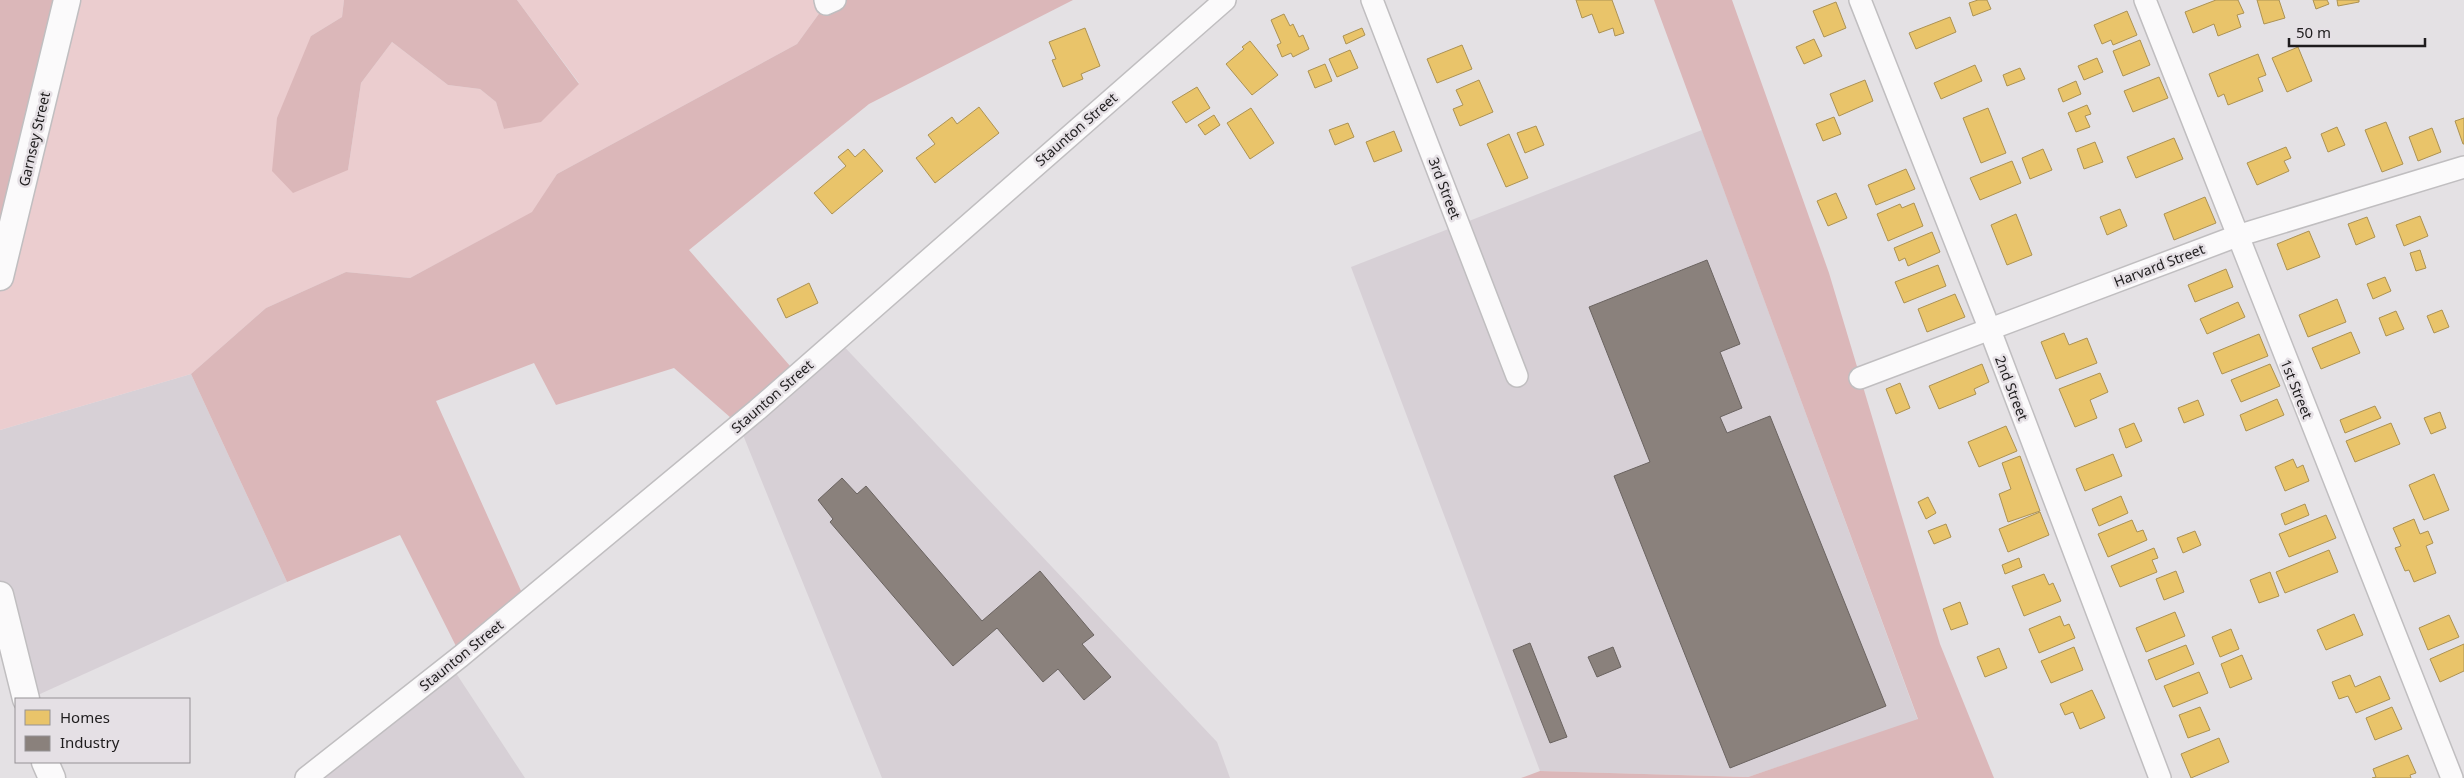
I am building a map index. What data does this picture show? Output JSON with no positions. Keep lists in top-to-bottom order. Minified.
{"streets":{"street":["Staunton Street","Garnsey Street","3rd Street","Harvard Street","2nd Street","1st Street"]},"crossings":[["Harvard Street","2nd Street"],["Harvard Street","1st Street"]],"legend":["Homes","Industry"],"scale_bar":"50 m"}
